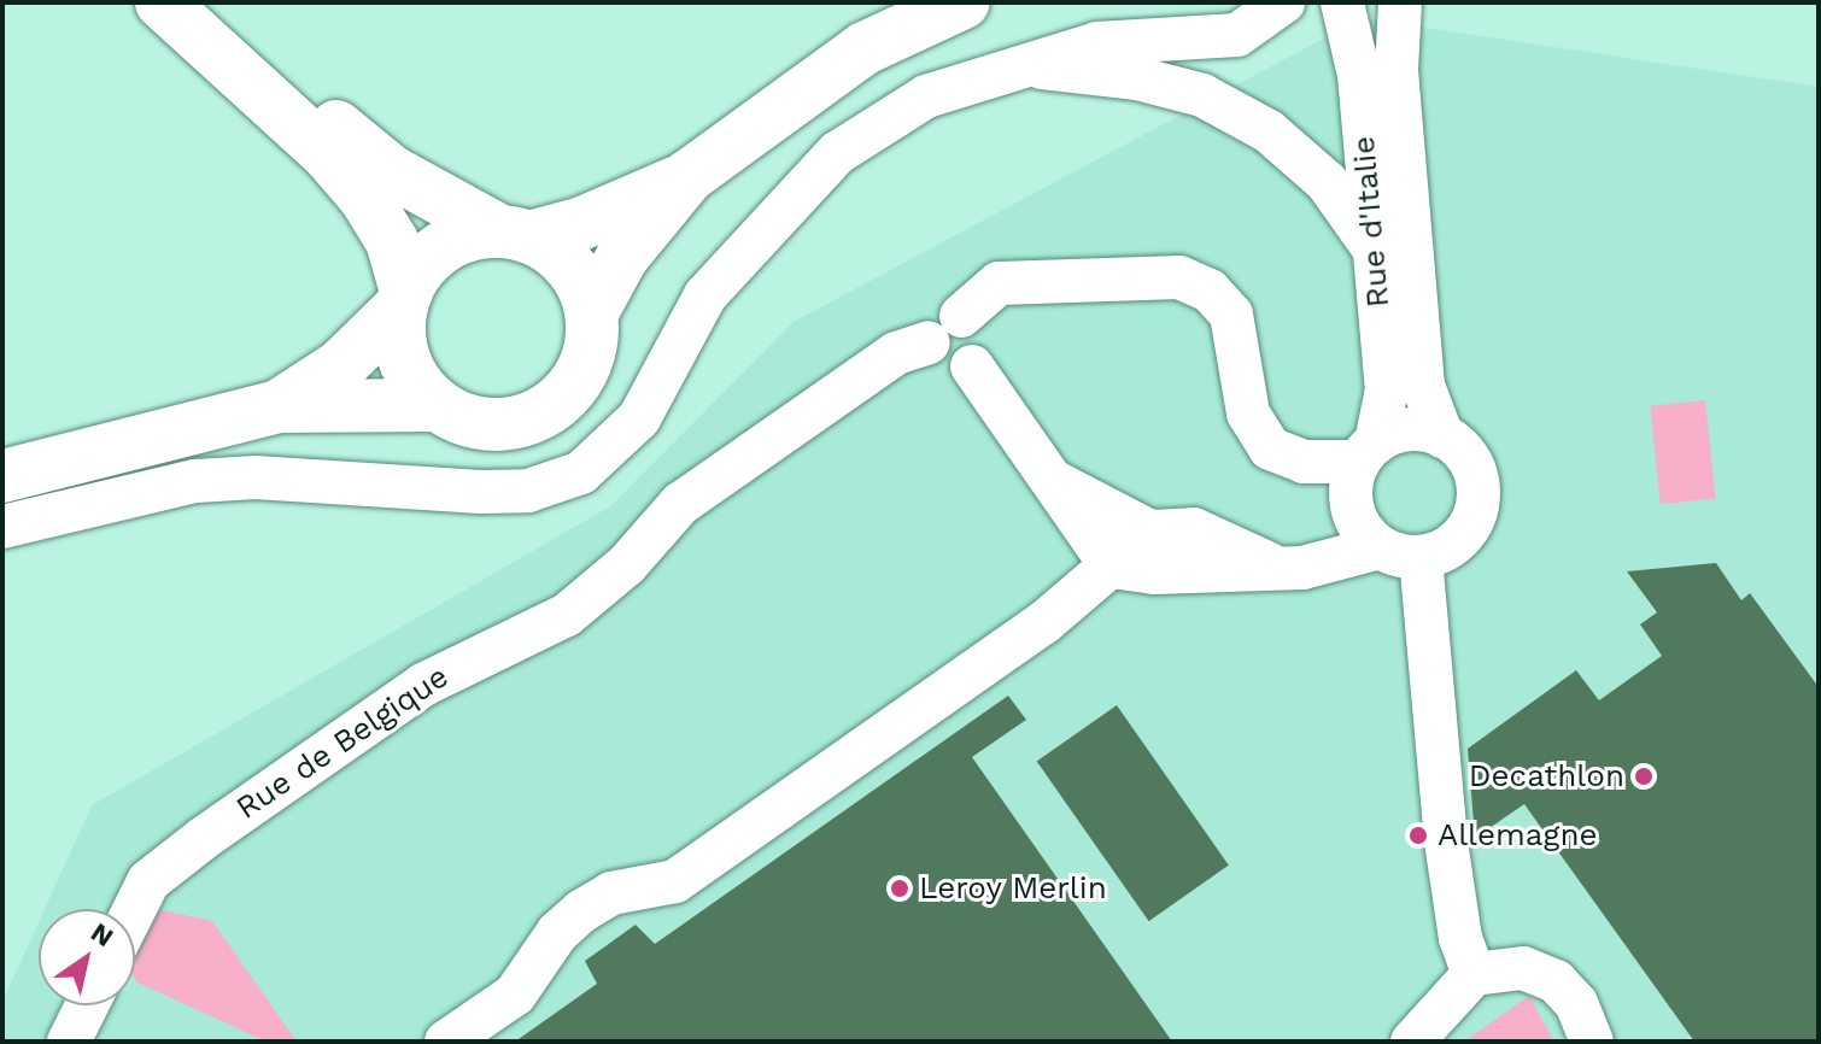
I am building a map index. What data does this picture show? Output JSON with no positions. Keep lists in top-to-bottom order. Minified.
{"streets":{"street":["Rue d'Italie","Rue de Belgique"]},"crossings":[["Rue d'Italie","Rue de Belgique"]],"places":["Decathlon","Allemagne","Leroy Merlin"],"north":"top right"}
